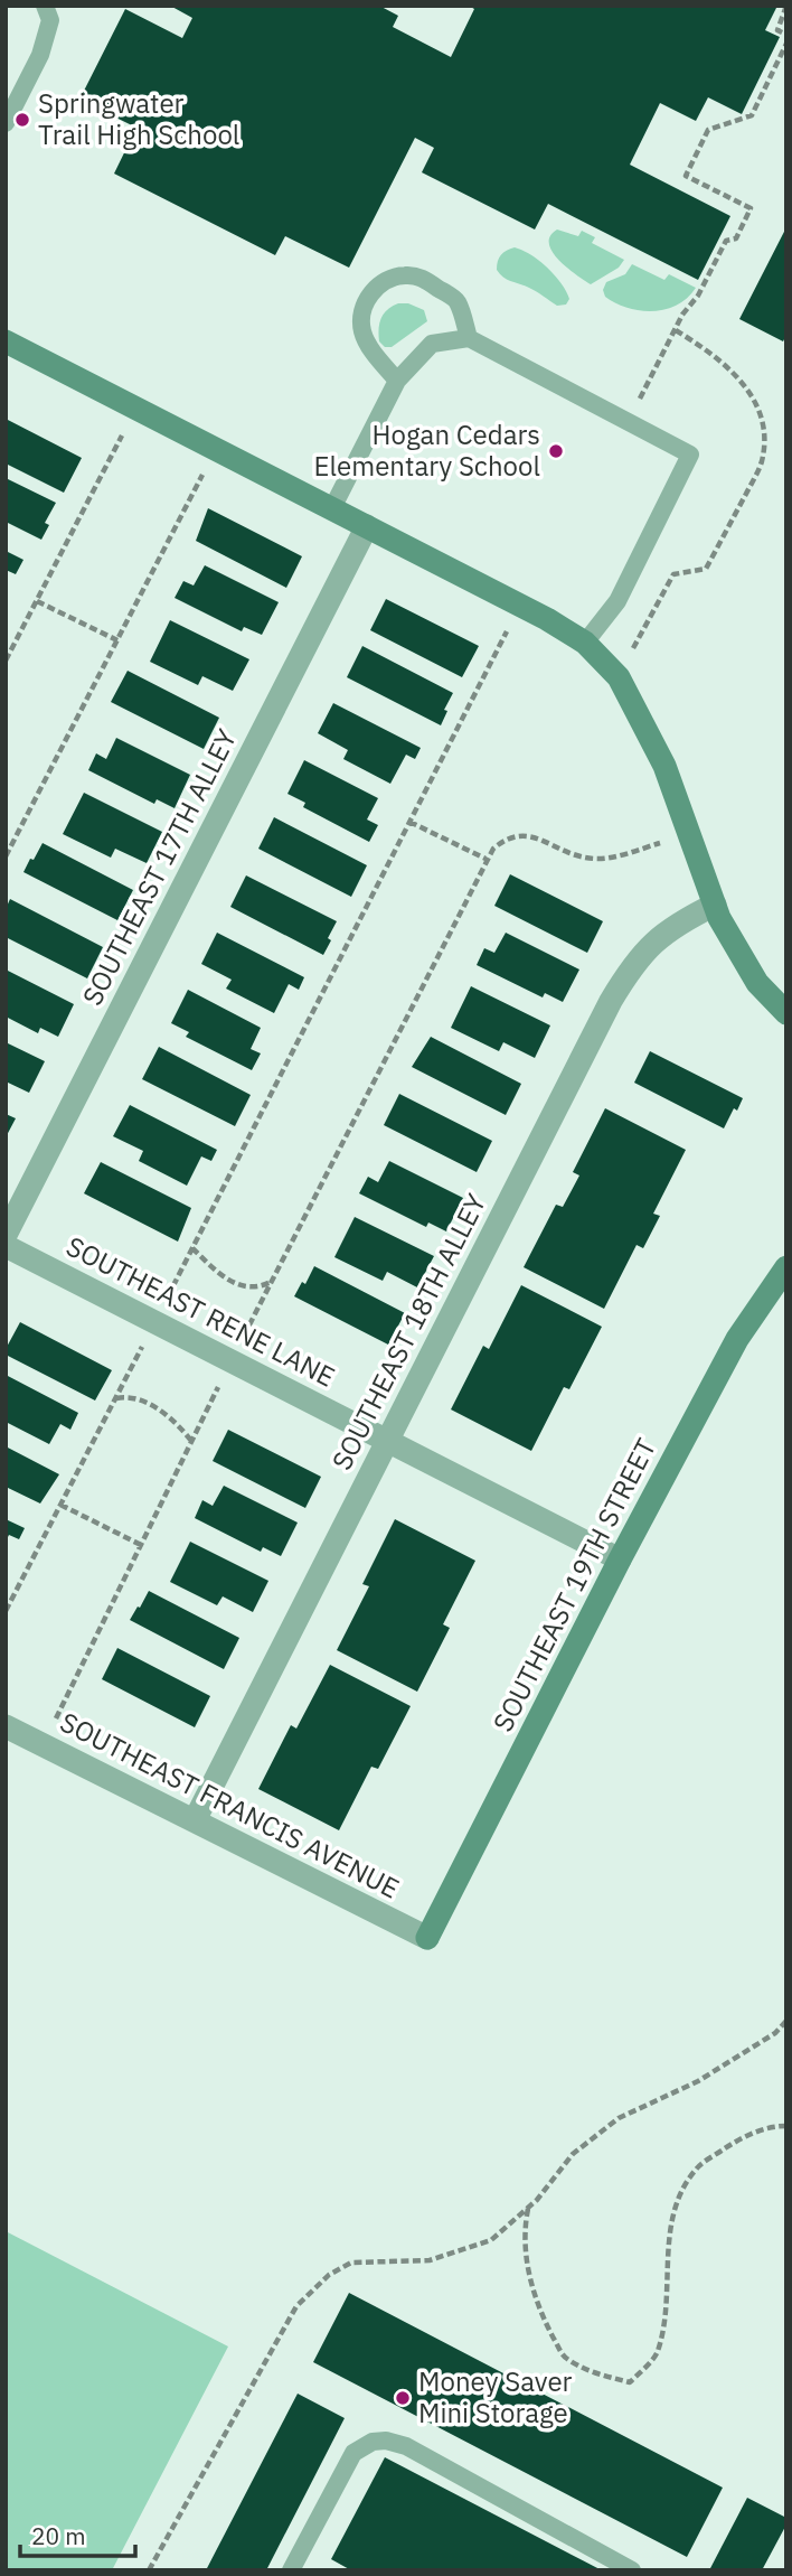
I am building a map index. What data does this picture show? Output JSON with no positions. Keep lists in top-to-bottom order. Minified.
{"streets":{"street":["SOUTHEAST 17TH ALLEY","SOUTHEAST RENE LANE","SOUTHEAST 18TH ALLEY","SOUTHEAST 19TH STREET","SOUTHEAST FRANCIS AVENUE"]},"crossings":[["SOUTHEAST RENE LANE","SOUTHEAST 18TH ALLEY"],["SOUTHEAST RENE LANE","SOUTHEAST 19TH STREET"],["SOUTHEAST 18TH ALLEY","SOUTHEAST FRANCIS AVENUE"],["SOUTHEAST 19TH STREET","SOUTHEAST FRANCIS AVENUE"]],"places":["Springwater Trail High School","Hogan Cedars Elementary School","Money Saver Mini Storage"],"scale_bar":"20 m"}
